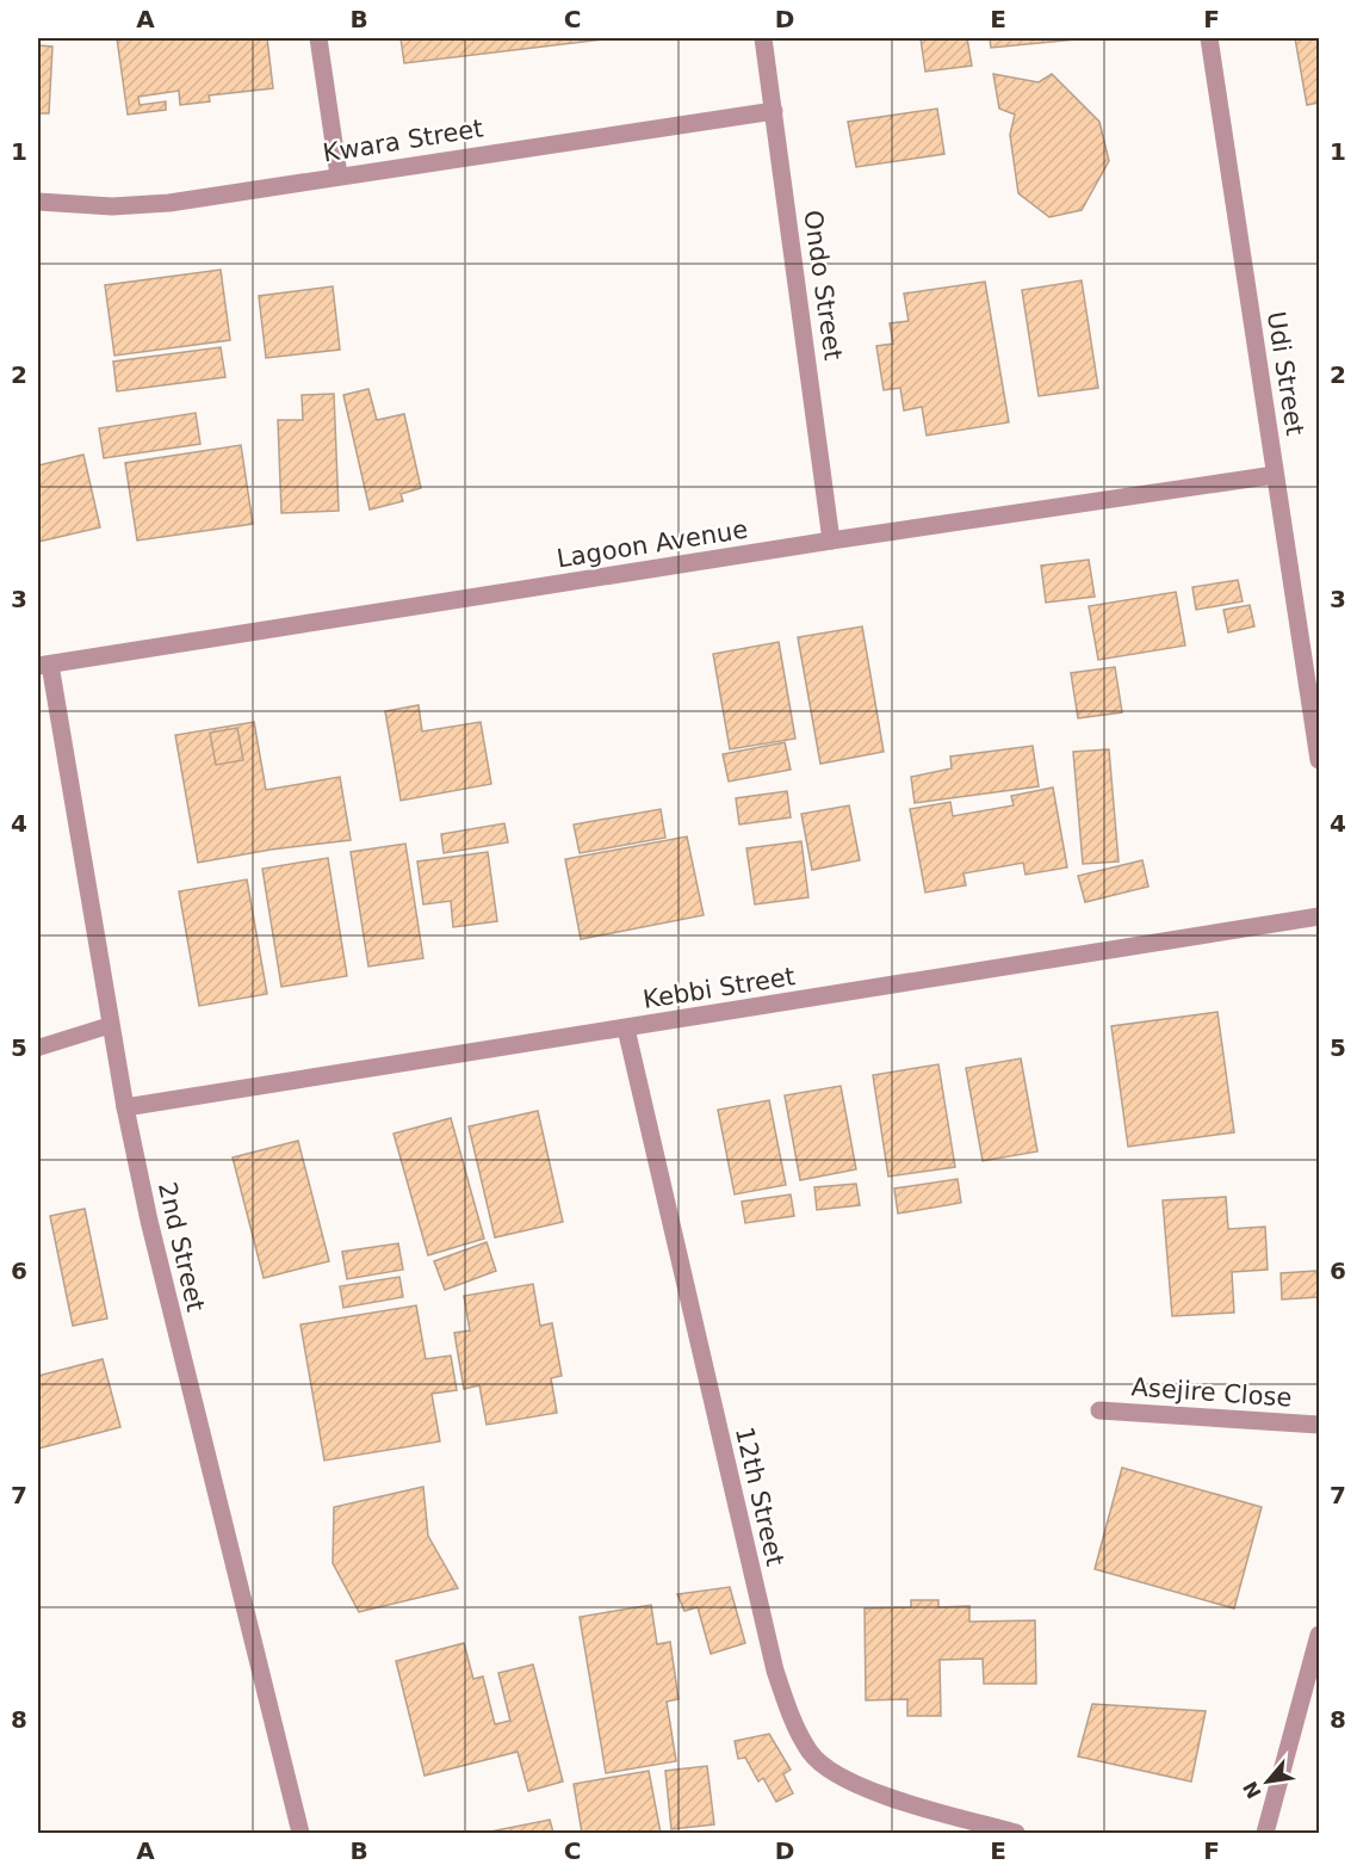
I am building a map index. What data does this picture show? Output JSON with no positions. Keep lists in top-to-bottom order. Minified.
{"streets":{"street":["Kwara Street","Ondo Street","Udi Street","Lagoon Avenue","Kebbi Street","2nd Street","Asejire Close","12th Street"]},"crossings":[["Kwara Street","Ondo Street"],["Ondo Street","Lagoon Avenue"],["Udi Street","Lagoon Avenue"],["Lagoon Avenue","2nd Street"],["Kebbi Street","2nd Street"],["Kebbi Street","12th Street"]],"north":"bottom left","grid":{"columns":["A","B","C","D","E","F"],"rows":["1","2","3","4","5","6","7","8"]}}
